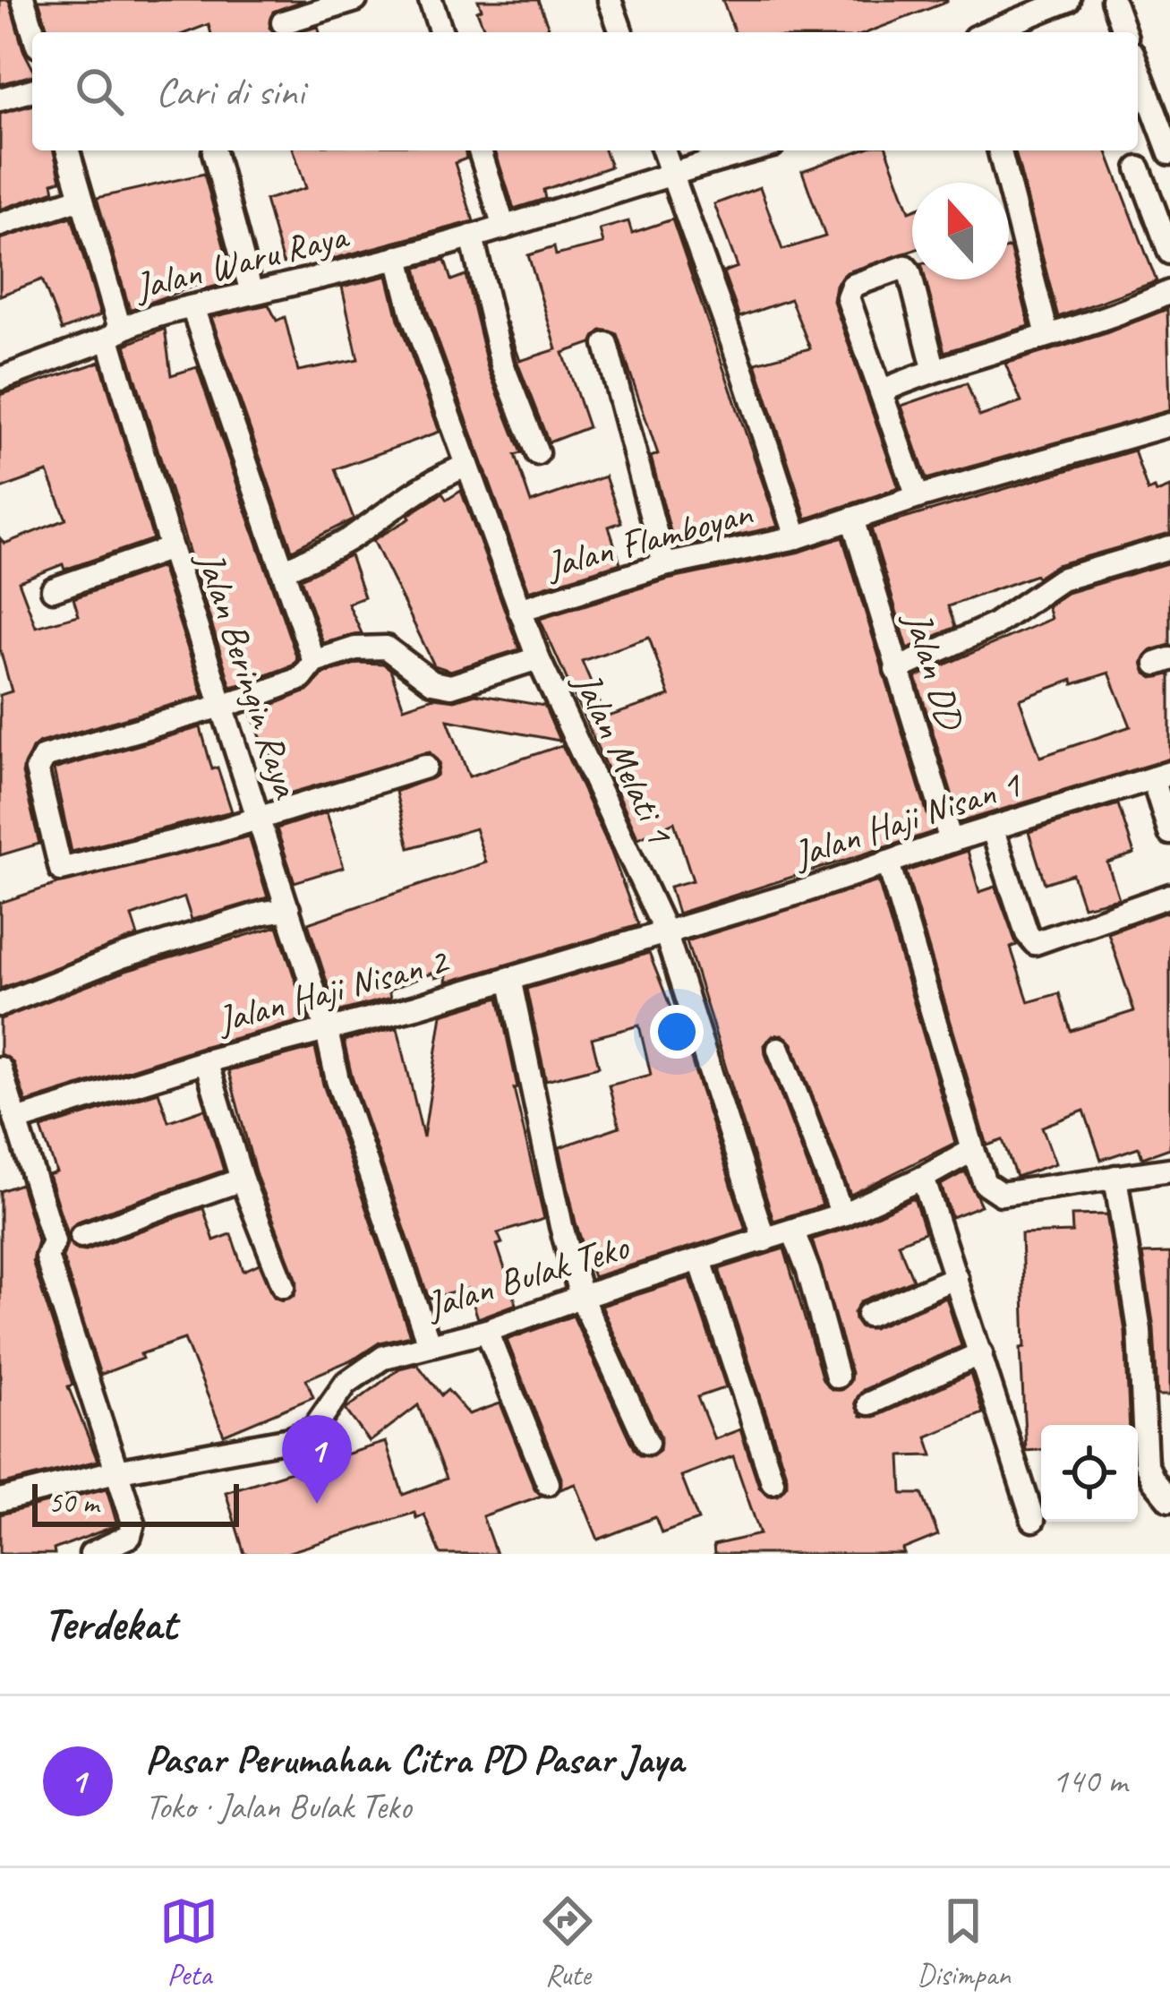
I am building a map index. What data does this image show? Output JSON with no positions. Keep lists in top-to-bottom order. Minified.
{"streets":{"street":["Jalan Waru Raya","Jalan Flamboyan","Jalan DD","Jalan Beringin Raya","Jalan Melati 1","Jalan Haji Nisan 1","Jalan Haji Nisan 2","Jalan Bulak Teko"]},"crossings":[["Jalan Waru Raya","Jalan Beringin Raya"],["Jalan Flamboyan","Jalan DD"],["Jalan DD","Jalan Haji Nisan 1"],["Jalan Beringin Raya","Jalan Melati 1"],["Jalan Beringin Raya","Jalan Haji Nisan 2"],["Jalan Beringin Raya","Jalan Bulak Teko"],["Jalan Melati 1","Jalan Haji Nisan 1"],["Jalan Melati 1","Jalan Haji Nisan 2"],["Jalan Melati 1","Jalan Bulak Teko"],["Jalan Haji Nisan 1","Jalan Haji Nisan 2"]],"scale_bar":"50 m","north":"top","page":{"search":"Cari di sini","pins":"1","scale":"50 m","heading":"Terdekat","list":[{"mark":"1","name":"Pasar Perumahan Citra PD Pasar Jaya","note":"Toko · Jalan Bulak Teko","value":"140 m"}],"nav":["Peta","Rute","Disimpan"]}}
